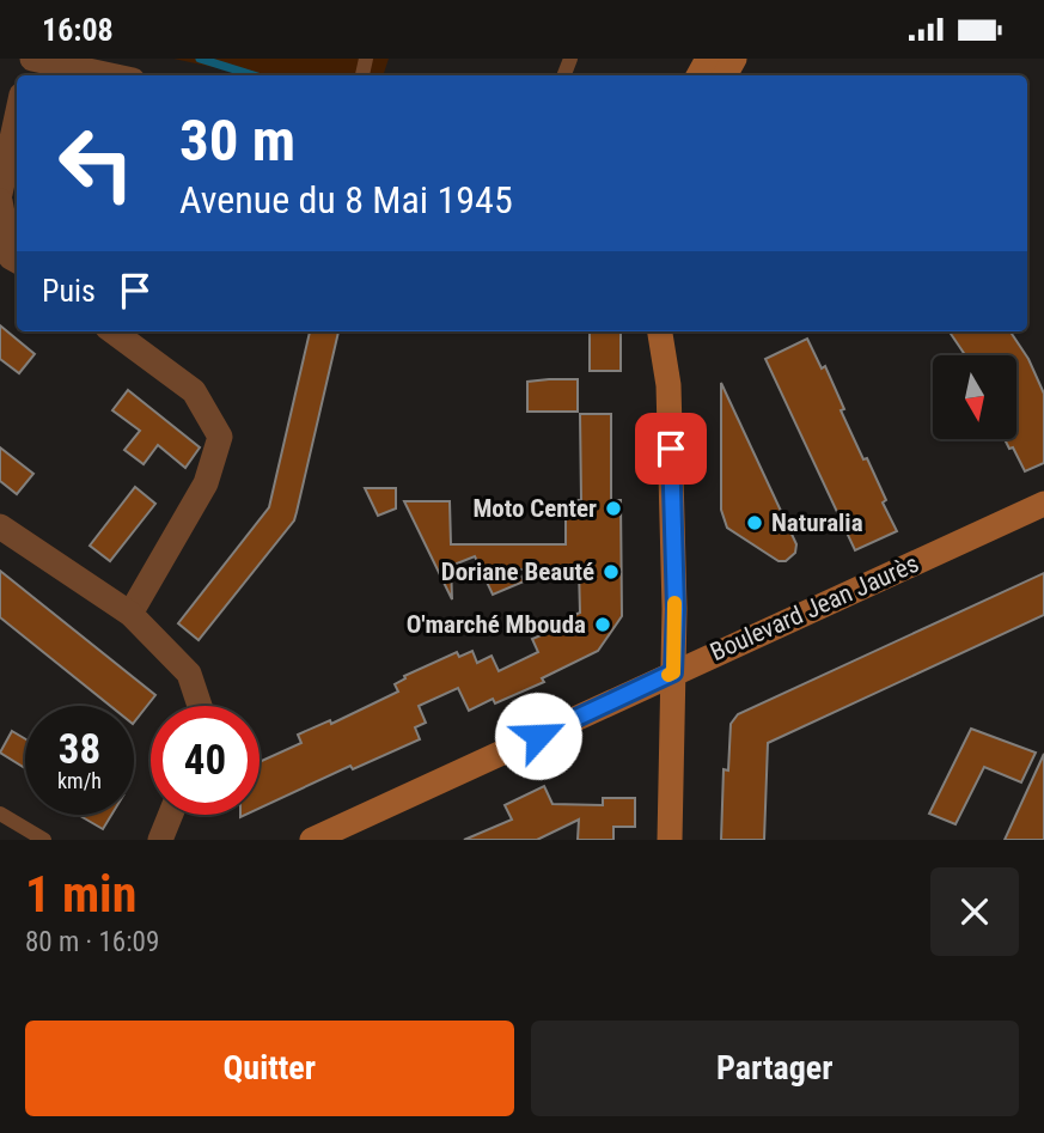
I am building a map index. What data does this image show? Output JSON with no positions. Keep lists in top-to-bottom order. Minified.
{"streets":{"street":["Boulevard Jean Jaurès"]},"places":["Moto Center","Naturalia","Doriane Beauté","O'marché Mbouda"],"north":"bottom","page":{"status":"16:08","turn":["30 m","Avenue du 8 Mai 1945"],"then":"Puis","speed":"38 km/h","limit":"40","heading":["1 min","80 m · 16:09"],"buttons":["Quitter","Partager"]}}
